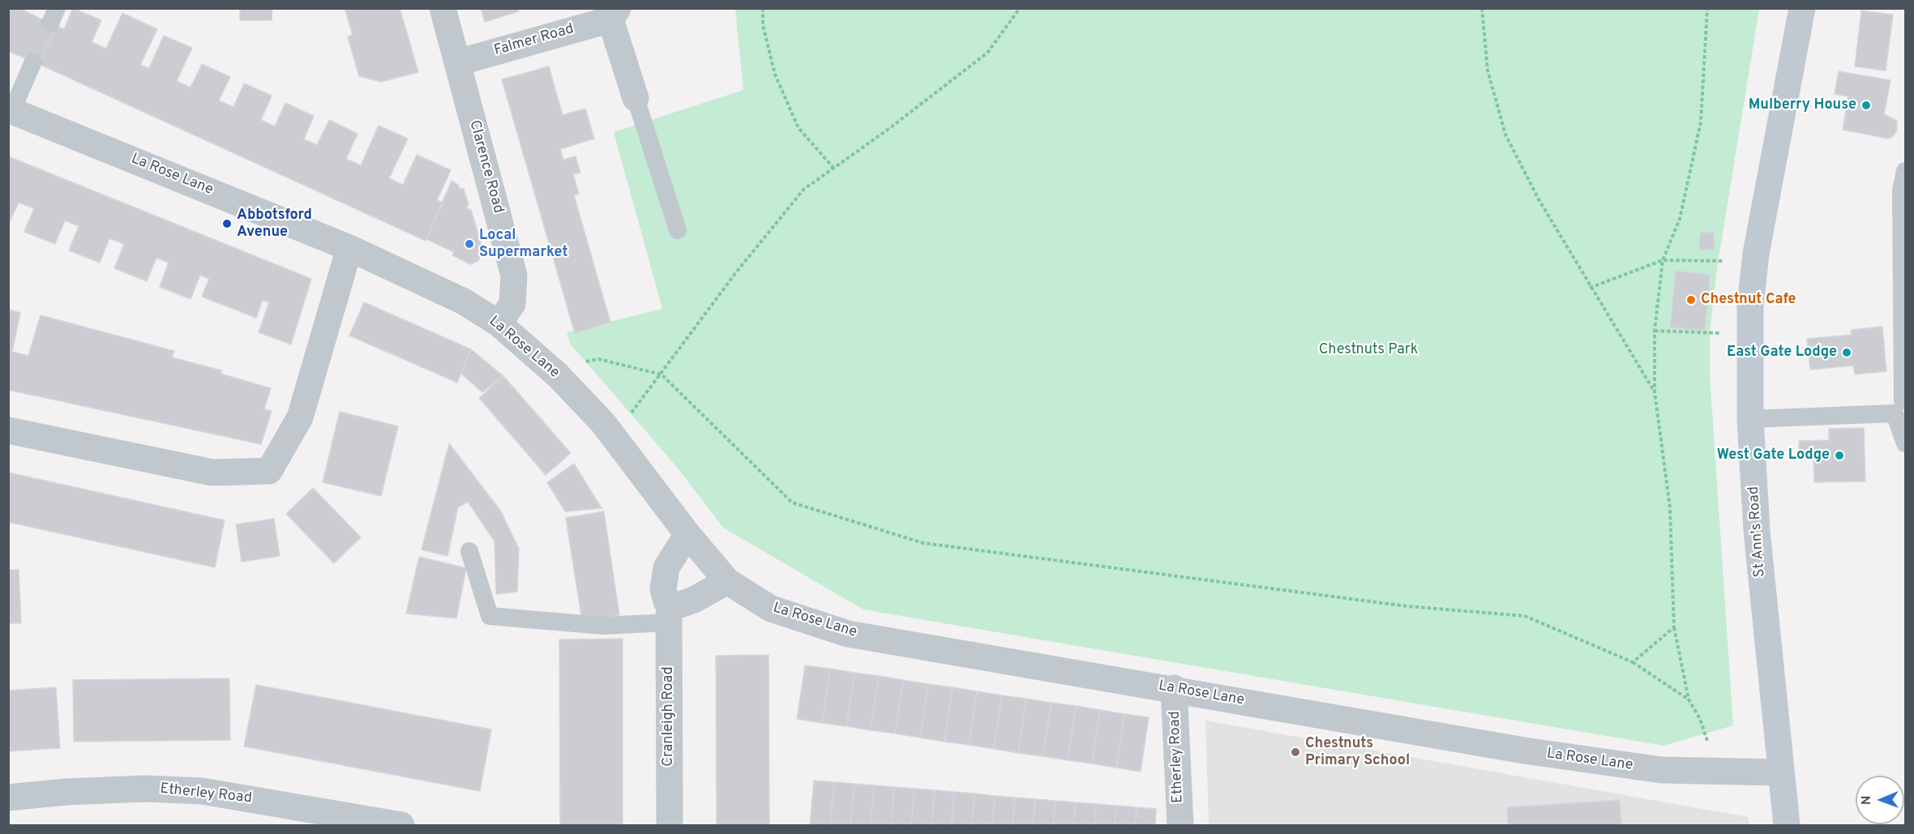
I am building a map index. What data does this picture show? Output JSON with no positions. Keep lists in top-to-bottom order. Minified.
{"streets":{"main road":["St Ann's Road"],"street":["Falmer Road","Clarence Road","La Rose Lane","Cranleigh Road","Etherley Road"]},"crossings":[["Falmer Road","Clarence Road"],["Clarence Road","La Rose Lane"],["La Rose Lane","St Ann's Road"],["La Rose Lane","Cranleigh Road"],["La Rose Lane","Etherley Road"]],"parks":["Chestnuts Park"],"places":["Mulberry House","Abbotsford Avenue","Local Supermarket","Chestnut Cafe","East Gate Lodge","West Gate Lodge","Chestnuts Primary School"],"north":"left"}
